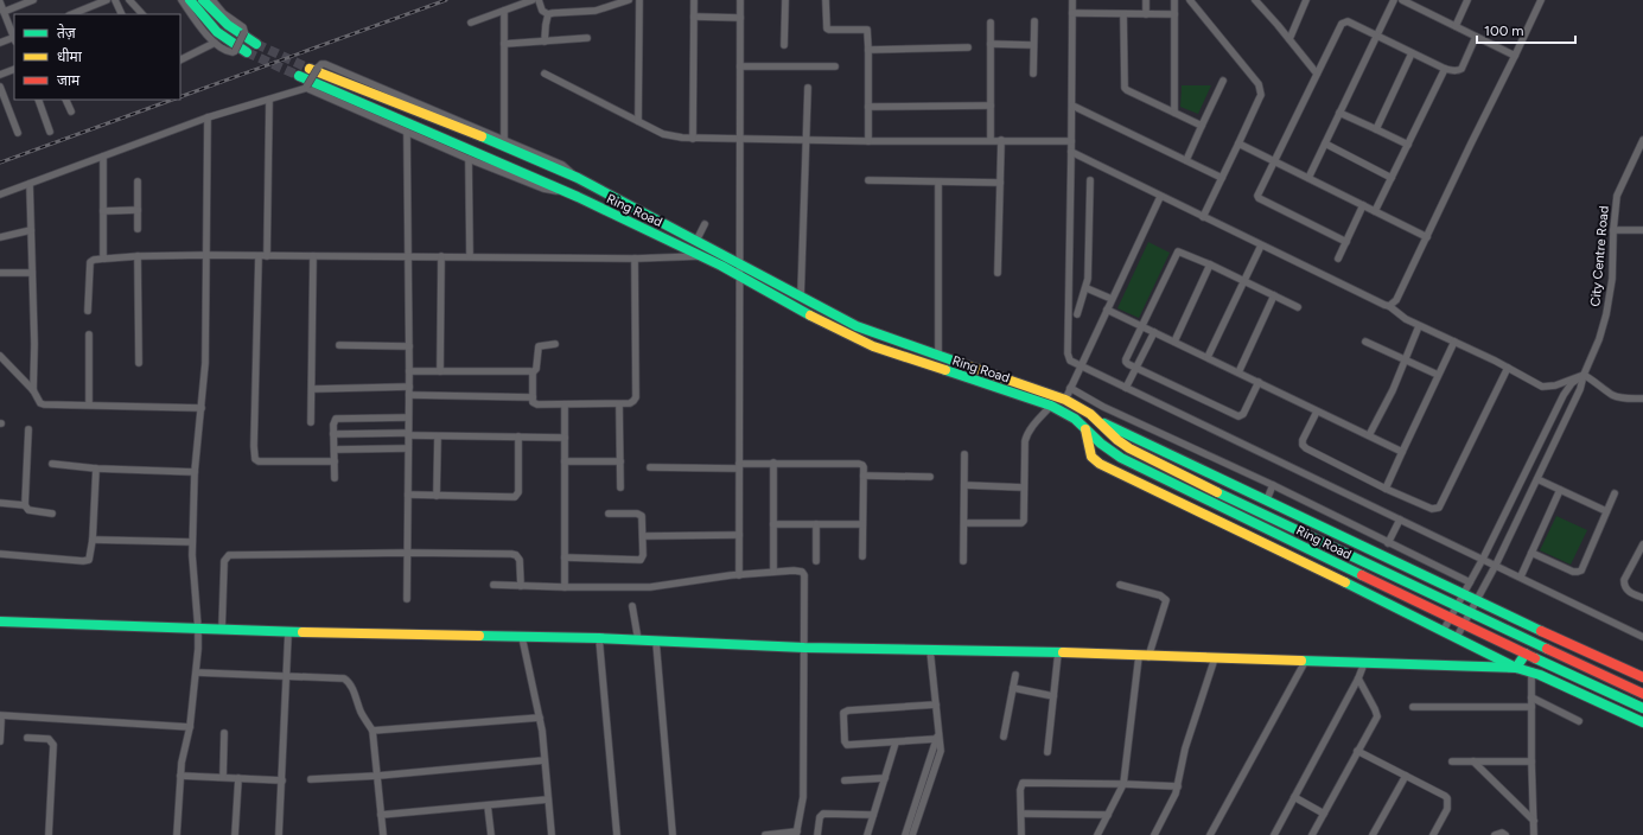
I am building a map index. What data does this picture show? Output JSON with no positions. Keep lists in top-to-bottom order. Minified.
{"streets":{"street":["Ring Road","City Centre Road"]},"crossings":[["Ring Road","City Centre Road"]],"legend":["तेज़","धीमा","जाम"],"scale_bar":"100 m"}
